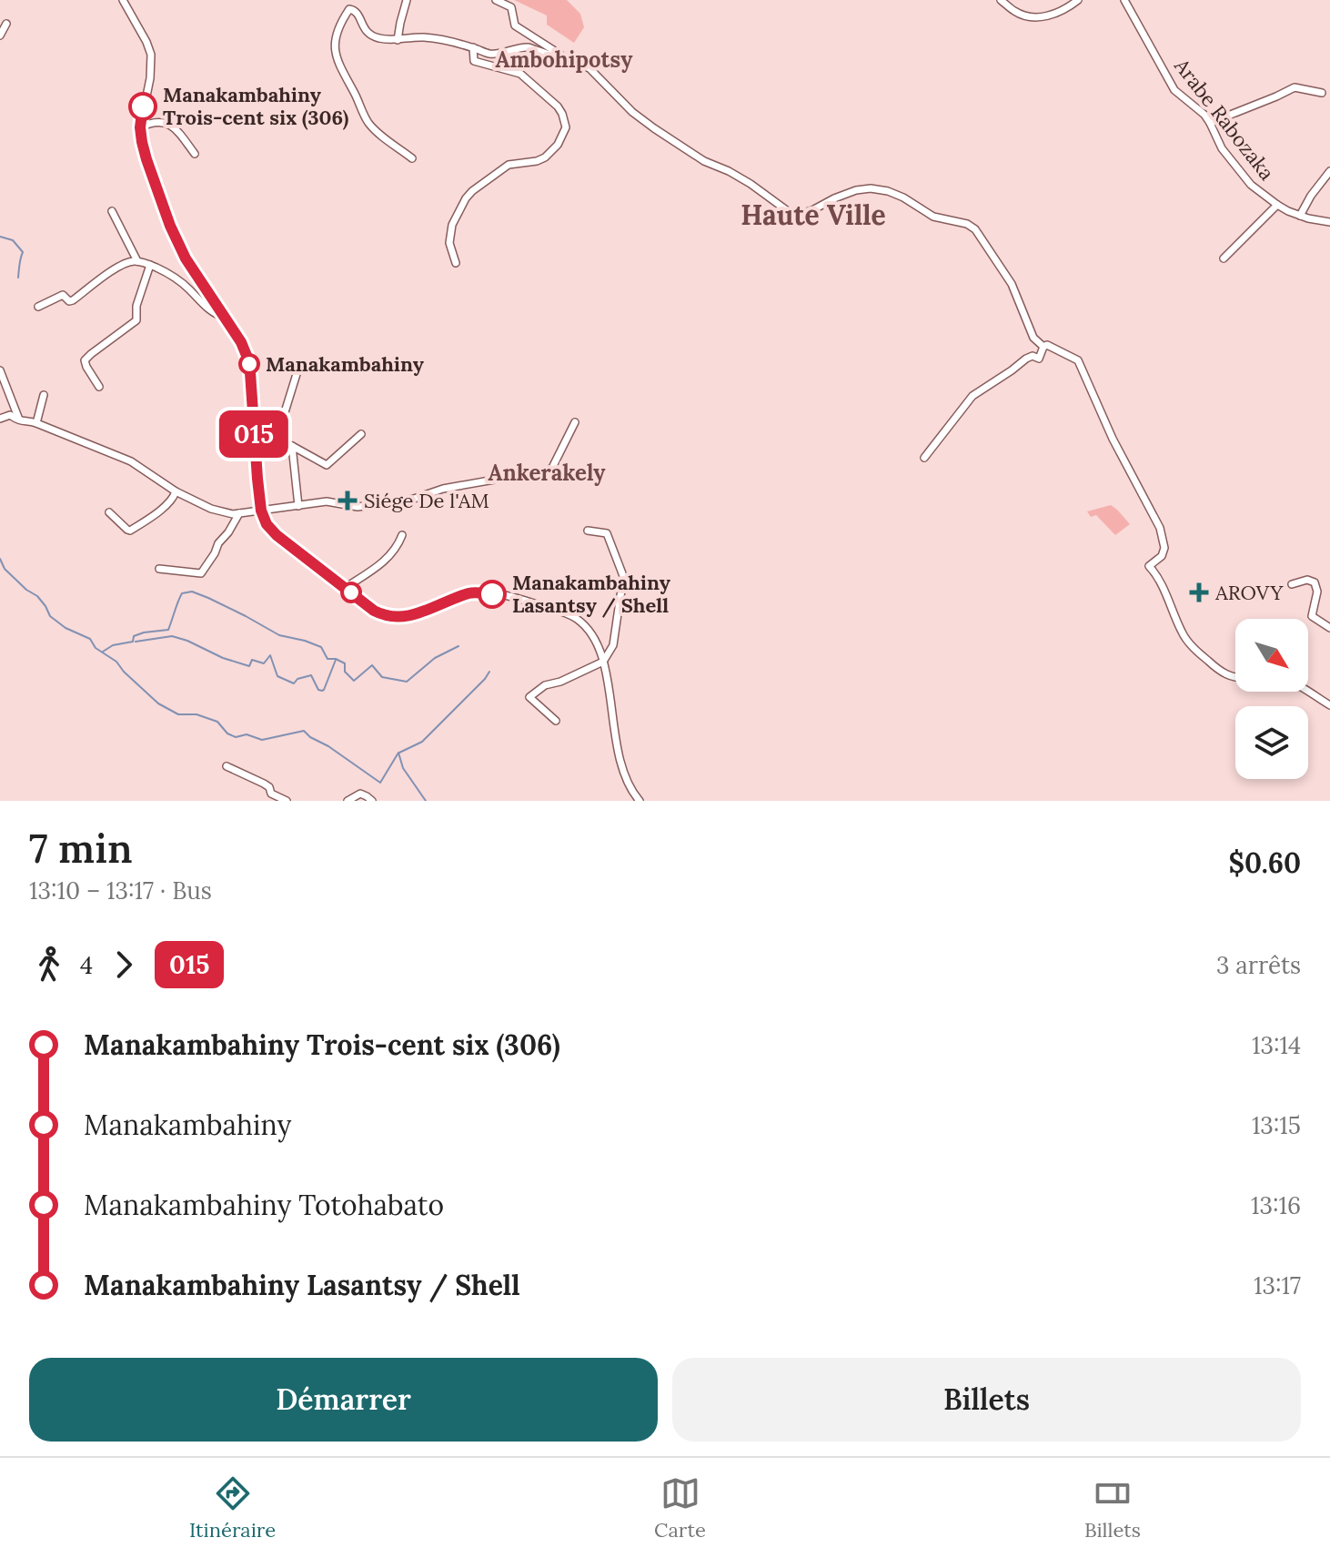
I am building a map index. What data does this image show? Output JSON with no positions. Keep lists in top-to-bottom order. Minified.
{"streets":{"street":["Arabe Rabozaka"]},"districts":["Ambohipotsy","Haute Ville","Ankerakely"],"places":{"other":["Manakambahiny Trois-cent six (306)","Manakambahiny","Manakambahiny Lasantsy / Shell"],"health":["Siége De l'AM","AROVY"]},"lines":["bus line 015"],"north":"bottom right","page":{"on_map":"015","heading":["7 min","13:10 – 13:17 · Bus","$0.60"],"legs":["4","015","3 arrêts"],"list":[{"name":"Manakambahiny Trois-cent six (306)","value":"13:14"},{"name":"Manakambahiny","value":"13:15"},{"name":"Manakambahiny Totohabato","value":"13:16"},{"name":"Manakambahiny Lasantsy / Shell","value":"13:17"}],"buttons":["Démarrer","Billets"],"tabs":["Itinéraire","Carte","Billets"]}}
